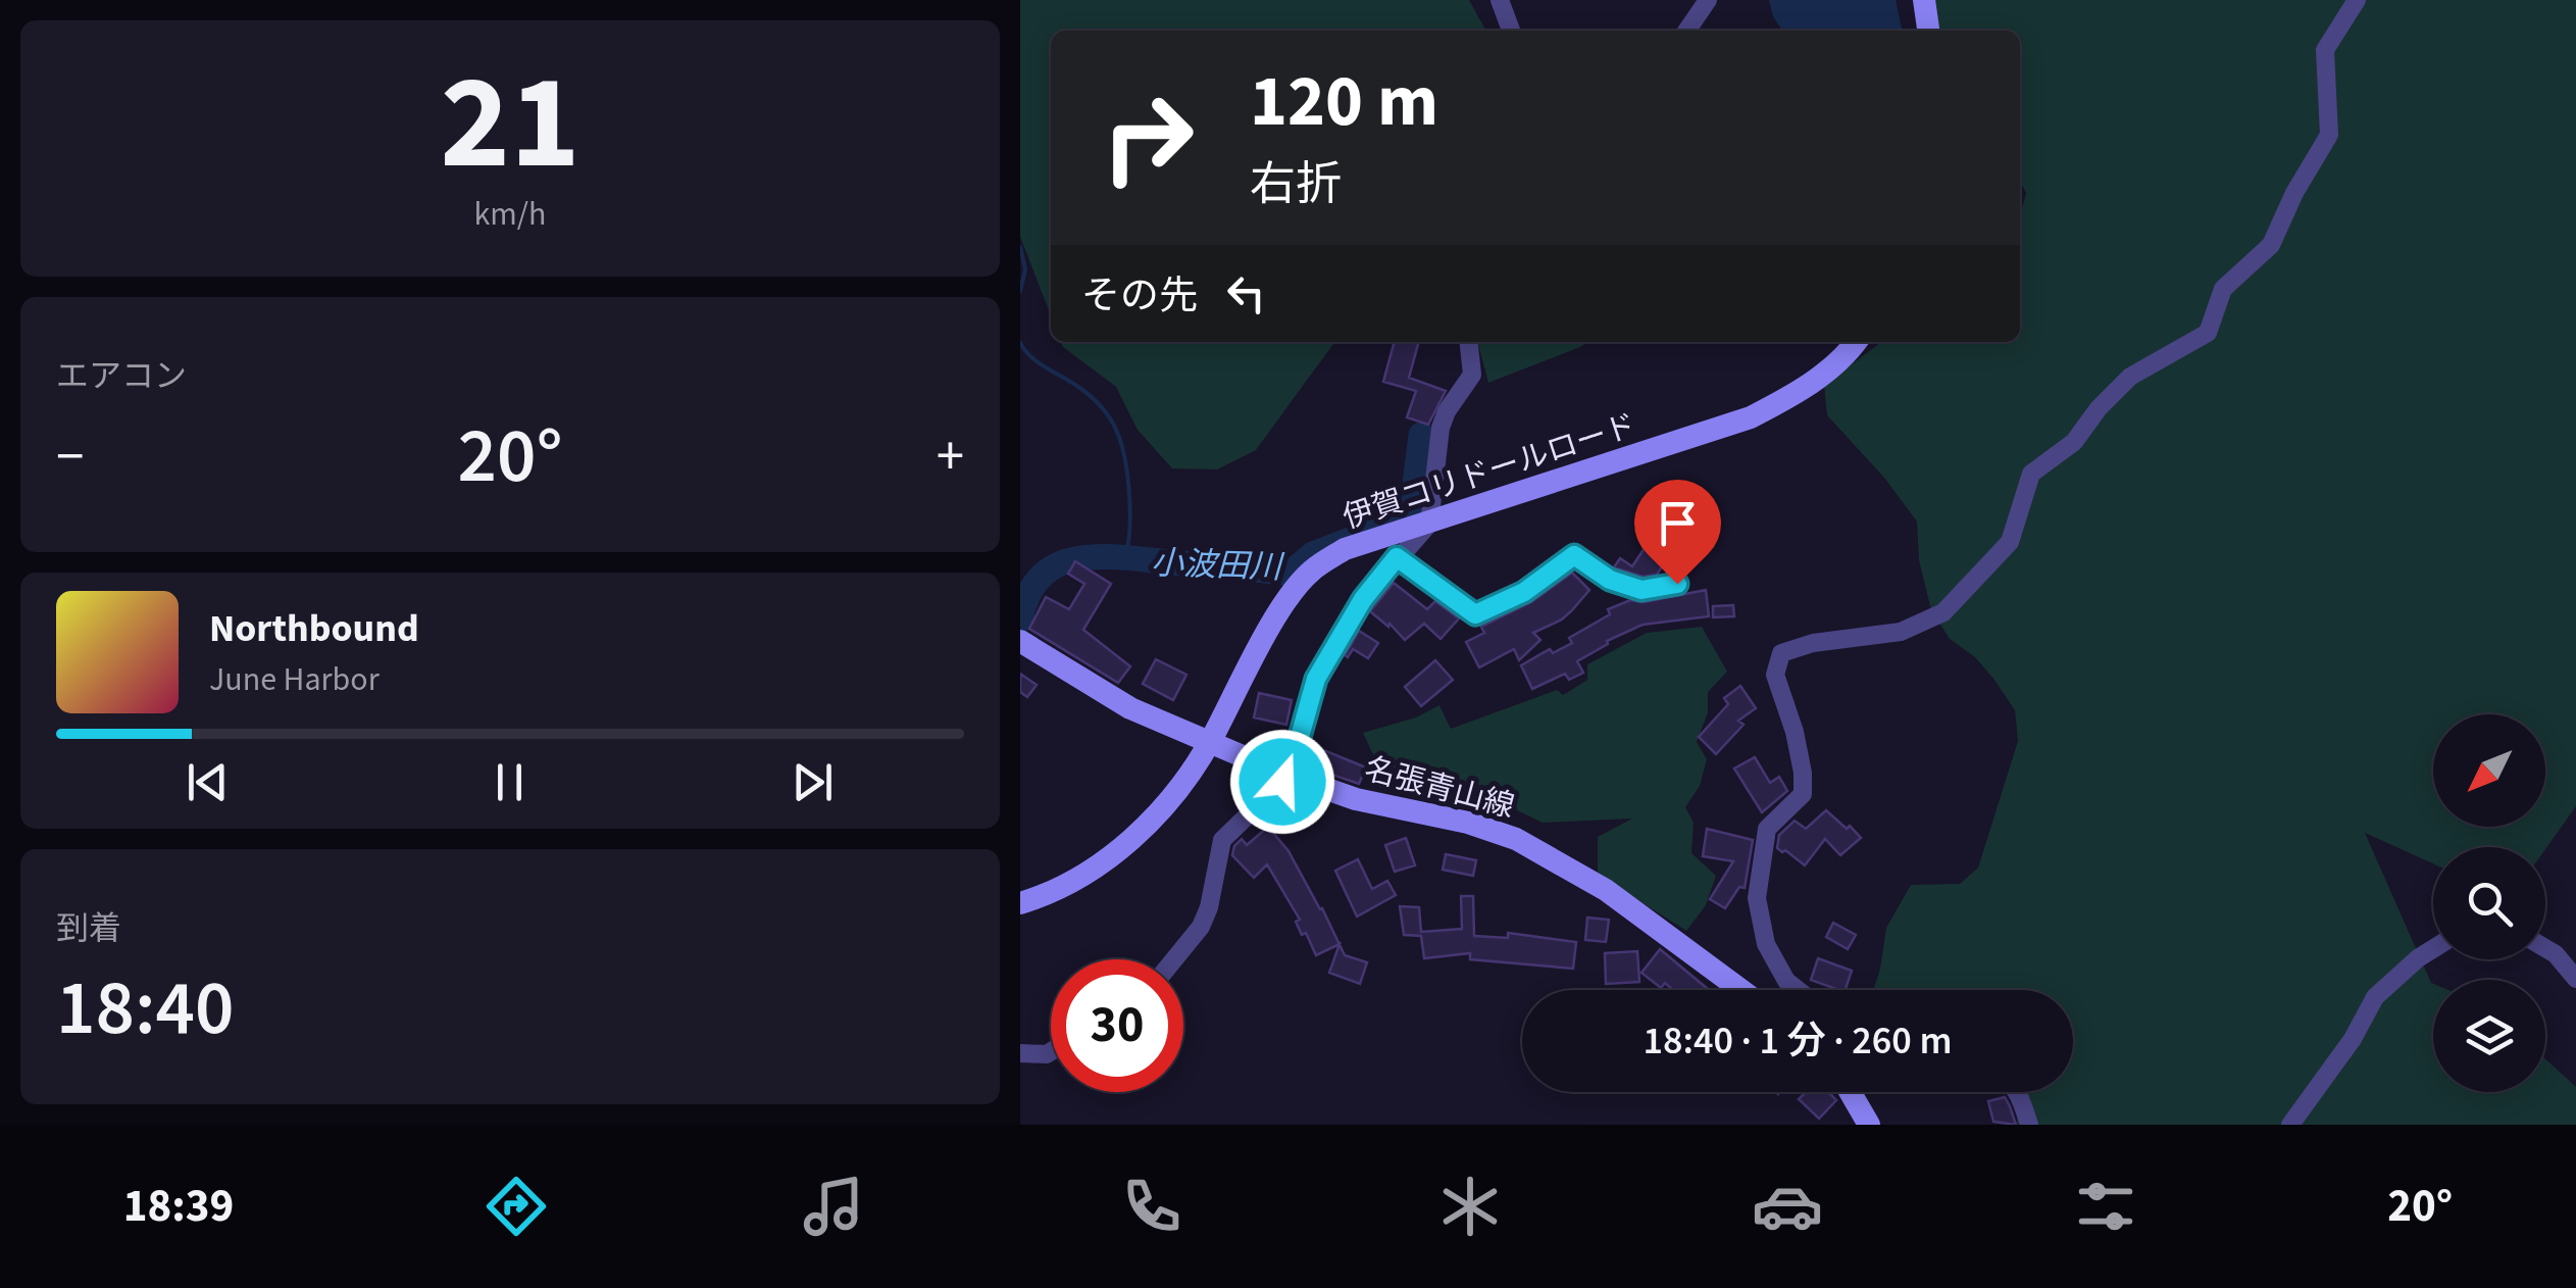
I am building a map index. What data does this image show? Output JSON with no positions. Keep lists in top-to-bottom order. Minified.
{"streets":{"main road":["伊賀コリドールロード","名張青山線"]},"crossings":[["伊賀コリドールロード","名張青山線"]],"water":["小波田川"],"north":"bottom left","page":{"tile":[["21","km/h"],"エアコン",["到着","18:40"]],"turn":["120 m","右折"],"then":"その先","heat":["−","20°","+"],"song":["Northbound","June Harbor"],"limit":"30","trip":"18:40 · 1 分 · 260 m","tabs":["18:39","20°"]}}
